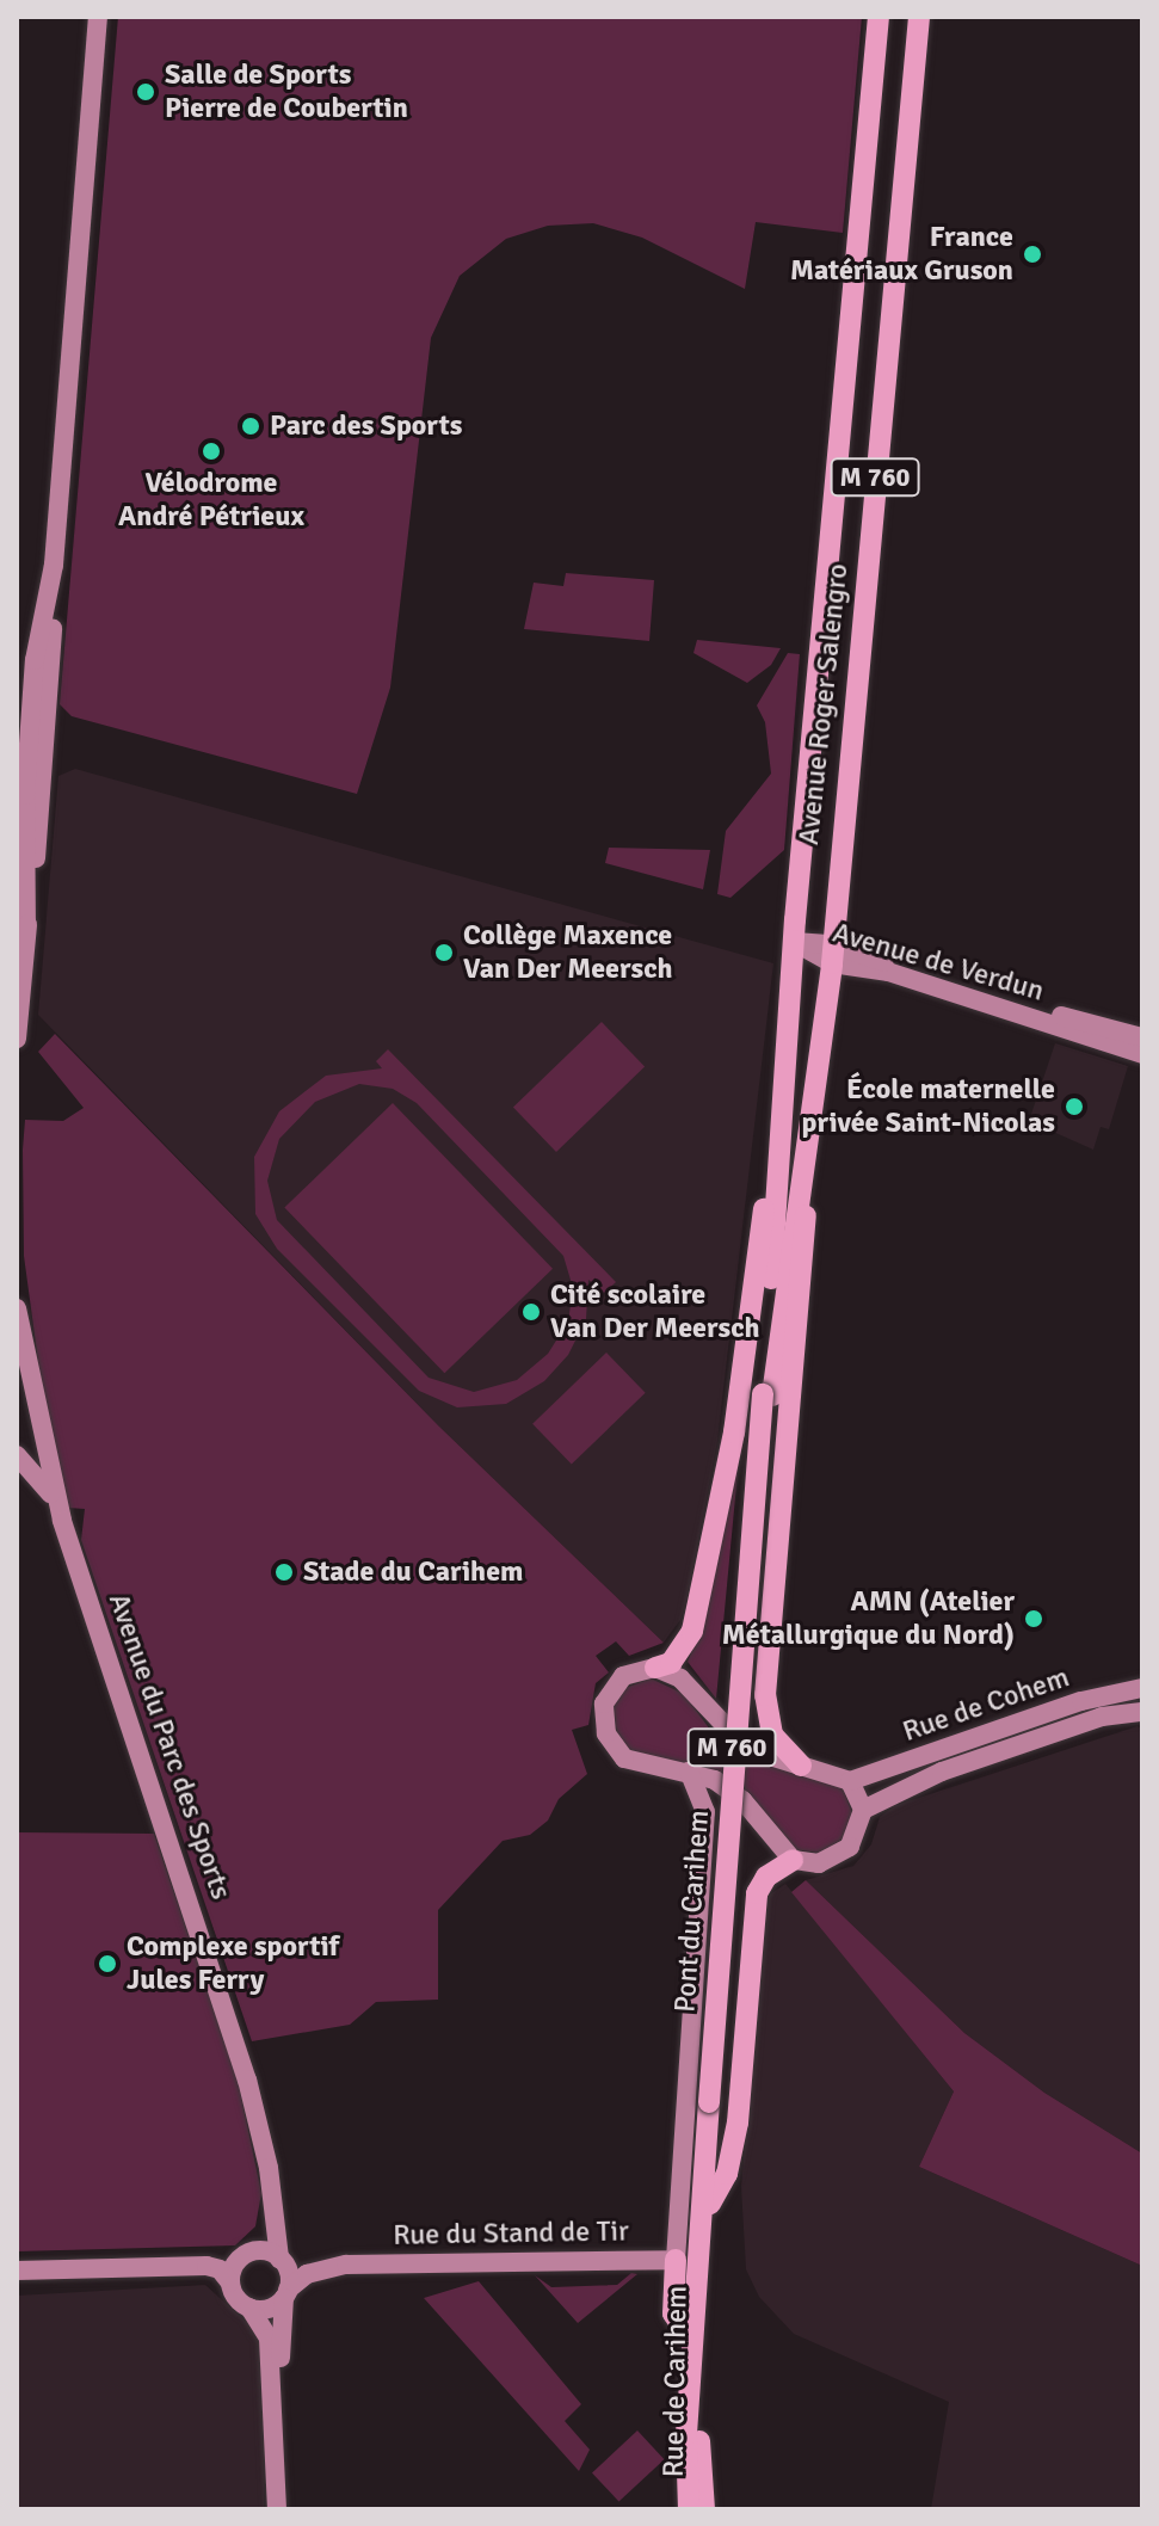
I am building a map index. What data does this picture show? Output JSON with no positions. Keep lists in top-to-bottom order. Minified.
{"streets":{"main road":["M 760","Avenue Roger Salengro","Pont du Carihem","Rue de Carihem"],"street":["Avenue de Verdun","Rue de Cohem","Avenue du Parc des Sports","Rue du Stand de Tir"]},"crossings":[["Avenue Roger Salengro","Avenue de Verdun"],["Avenue Roger Salengro","Pont du Carihem"],["Avenue du Parc des Sports","Rue du Stand de Tir"],["Pont du Carihem","Rue du Stand de Tir"],["Pont du Carihem","Rue de Carihem"],["Rue du Stand de Tir","Rue de Carihem"]],"places":["Salle de Sports Pierre de Coubertin","France Matériaux Gruson","Parc des Sports","Vélodrome André Pétrieux","Collège Maxence Van Der Meersch","École maternelle privée Saint-Nicolas","Cité scolaire Van Der Meersch","Stade du Carihem","AMN (Atelier Métallurgique du Nord)","Complexe sportif Jules Ferry"]}
